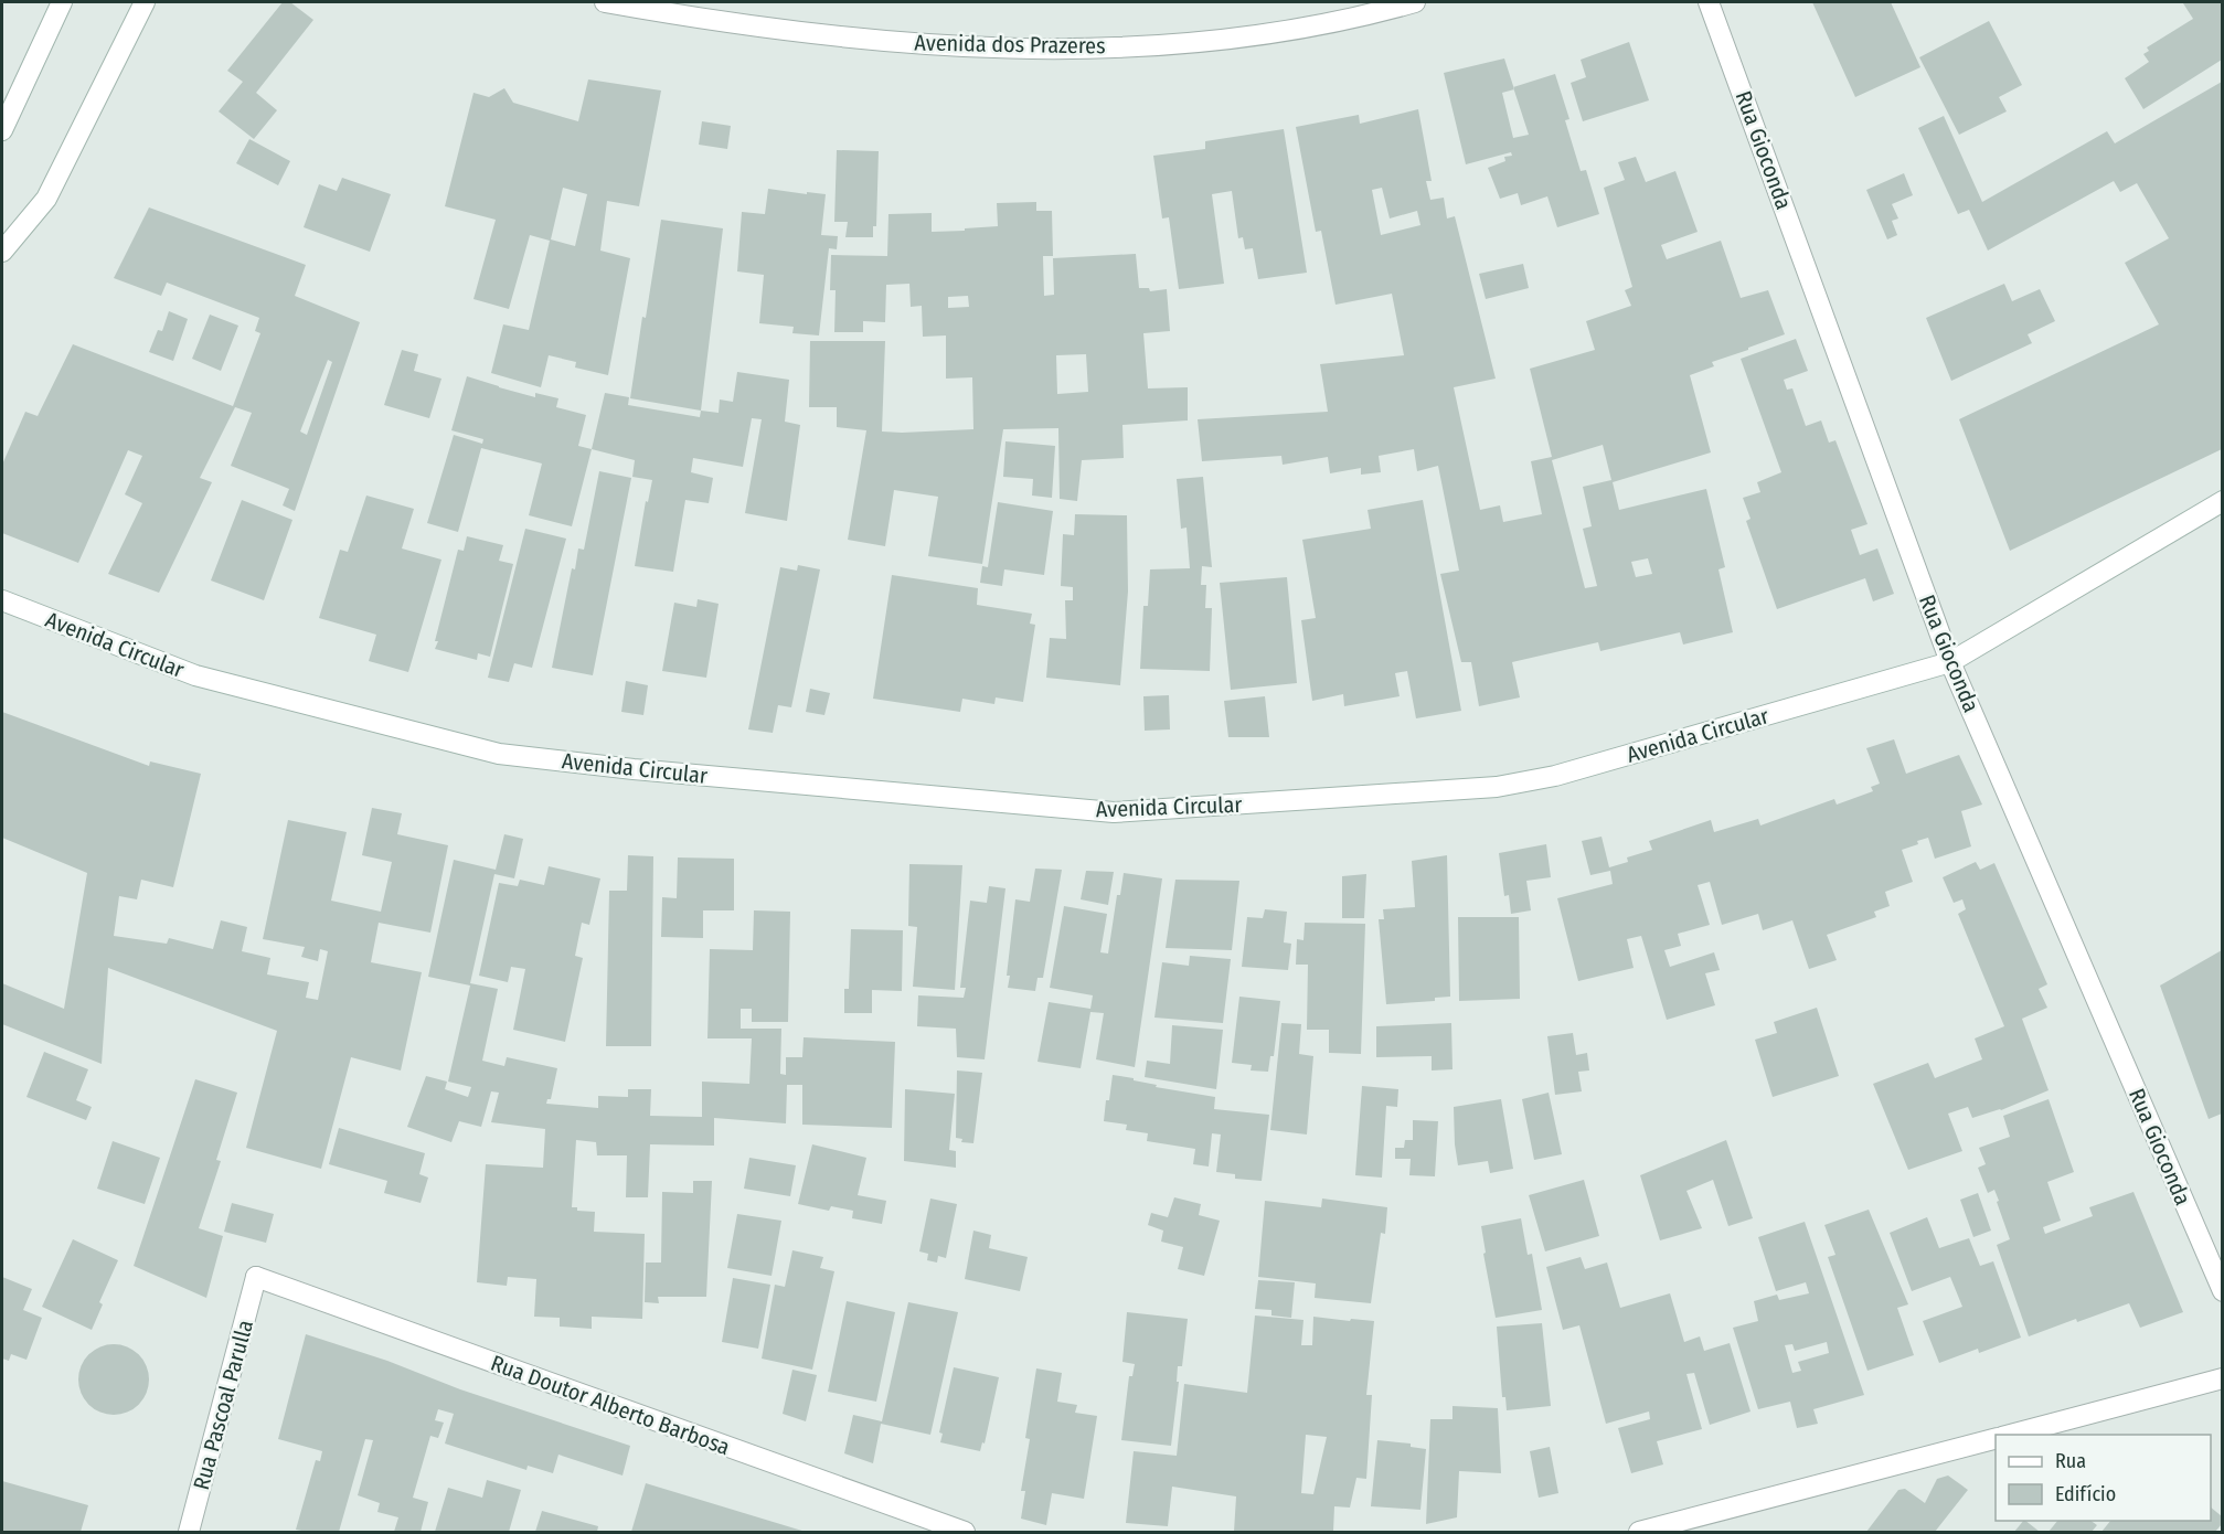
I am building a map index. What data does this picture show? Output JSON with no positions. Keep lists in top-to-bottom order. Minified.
{"streets":{"street":["Avenida dos Prazeres","Rua Gioconda","Avenida Circular","Rua Pascoal Parulla","Rua Doutor Alberto Barbosa"]},"crossings":[["Rua Gioconda","Avenida Circular"],["Rua Pascoal Parulla","Rua Doutor Alberto Barbosa"]],"legend":["Rua","Edifício"]}
